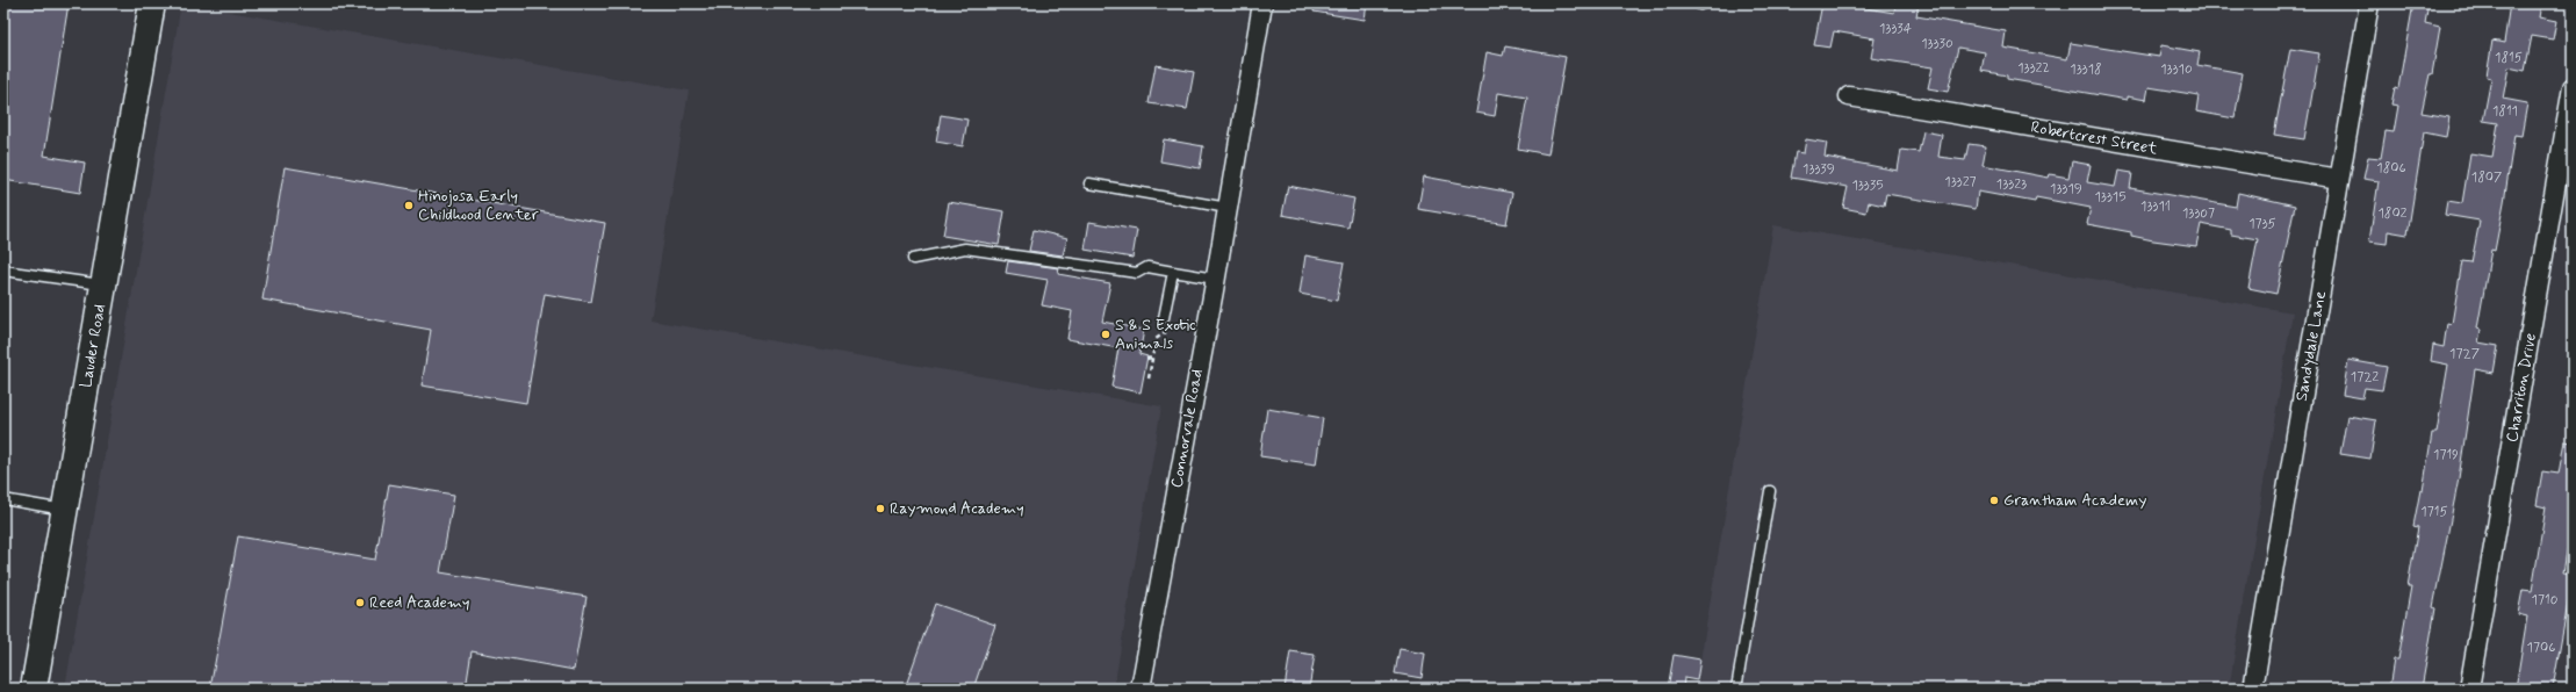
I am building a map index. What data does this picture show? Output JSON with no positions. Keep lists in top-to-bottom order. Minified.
{"streets":{"street":["Robertcrest Street","Lauder Road","Sandydale Lane","Charriton Drive","Connorvale Road"]},"crossings":[["Robertcrest Street","Sandydale Lane"]],"places":["Hinojosa Early Childhood Center","S & S Exotic Animals","Grantham Academy","Raymond Academy","Reed Academy"],"house_numbers":["13334","13330","1815","13322","13318","13310","1811","1806","13339","1807","13327","13323","13335","13319","13315","13311","13307","1802","1735","1727","1722","1719","1715","1710","1706"]}
